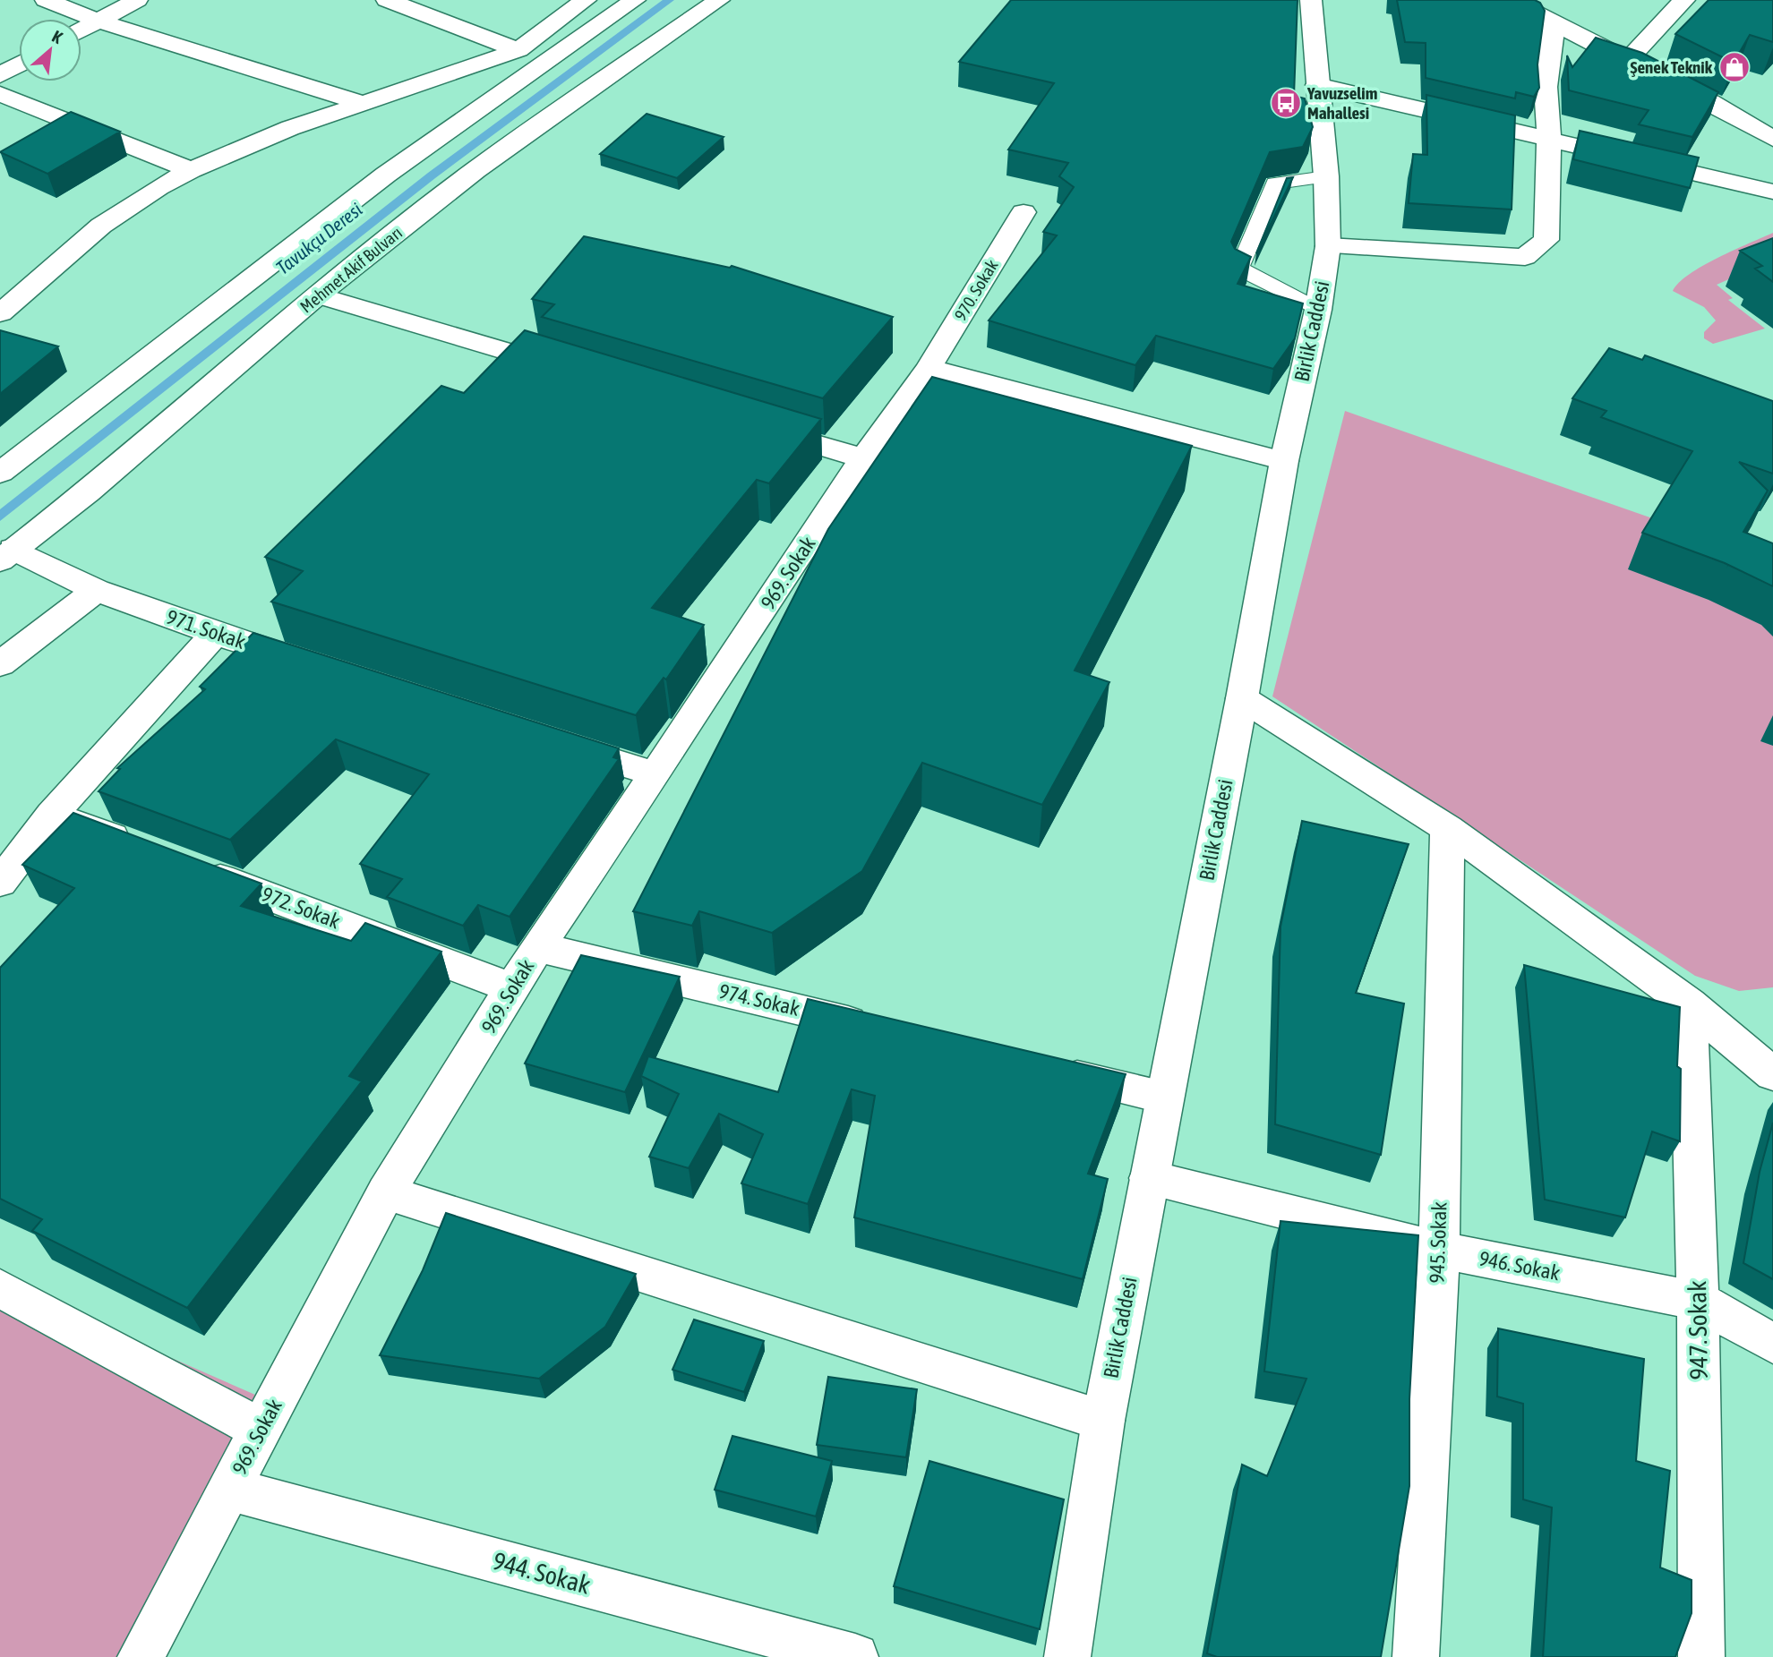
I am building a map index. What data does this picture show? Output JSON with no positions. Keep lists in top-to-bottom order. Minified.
{"streets":{"street":["Mehmet Akif Bulvarı","970. Sokak","Birlik Caddesi","969. Sokak","971. Sokak","972. Sokak","974. Sokak","945. Sokak","946. Sokak","947. Sokak","944. Sokak"]},"crossings":[["Mehmet Akif Bulvarı","971. Sokak"],["970. Sokak","969. Sokak"],["Birlik Caddesi","946. Sokak"],["969. Sokak","972. Sokak"],["969. Sokak","974. Sokak"],["969. Sokak","944. Sokak"],["945. Sokak","946. Sokak"],["946. Sokak","947. Sokak"]],"water":["Tavukçu Deresi"],"places":{"shop":["Şenek Teknik"],"bus stop":["Yavuzselim Mahallesi"]},"north":"top right"}
